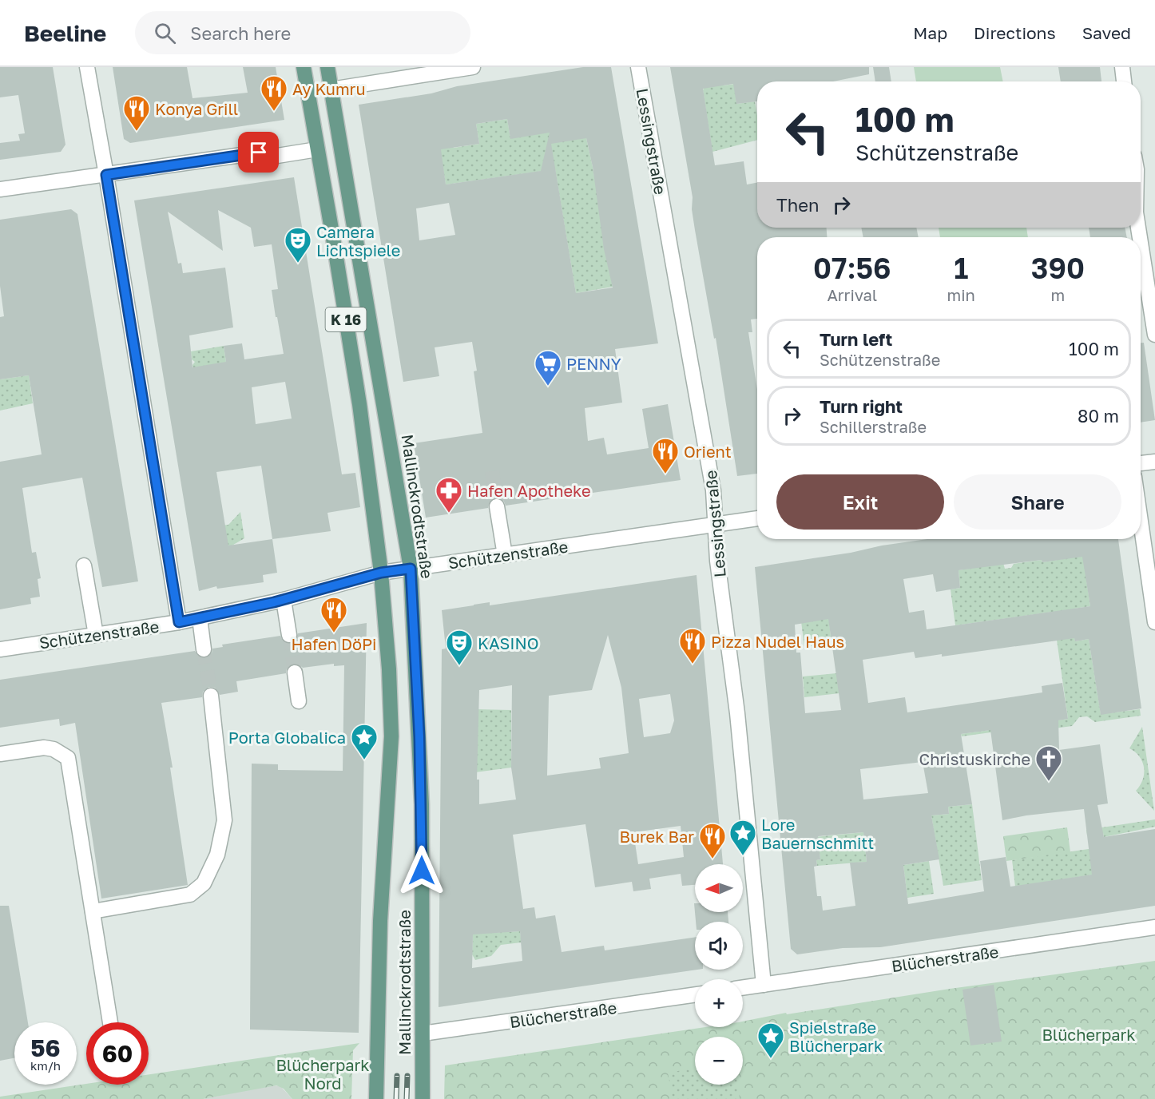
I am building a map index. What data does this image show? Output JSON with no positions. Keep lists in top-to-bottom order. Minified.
{"streets":{"main road":["K 16","Mallinckrodtstraße"],"street":["Lessingstraße","Schützenstraße","Blücherstraße"]},"crossings":[["Lessingstraße","Schützenstraße"],["Lessingstraße","Blücherstraße"],["Mallinckrodtstraße","Schützenstraße"],["Mallinckrodtstraße","Blücherstraße"]],"parks":["Blücherpark","Blücherpark Nord"],"places":{"restaurant":["Ay Kumru","Konya Grill","Orient","Hafen DöPi","Pizza Nudel Haus","Burek Bar"],"theatre":["Camera Lichtspiele","KASINO"],"supermarket":["PENNY"],"pharmacy":["Hafen Apotheke"],"place":["Porta Globalica","Lore Bauernschmitt","Spielstraße Blücherpark"],"church":["Christuskirche"]},"north":"left","page":{"header":"Beeline","search":"Search here","nav":["Map","Directions","Saved"],"turn":["100 m","Schützenstraße"],"then":"Then","eta":["07:56","Arrival","1","min","390","m"],"list":[{"name":"Turn left","note":"Schützenstraße","value":"100 m"},{"name":"Turn right","note":"Schillerstraße","value":"80 m"}],"buttons":["Exit","Share"],"map_buttons":["+","−"],"speed":"56 km/h","limit":"60"}}
